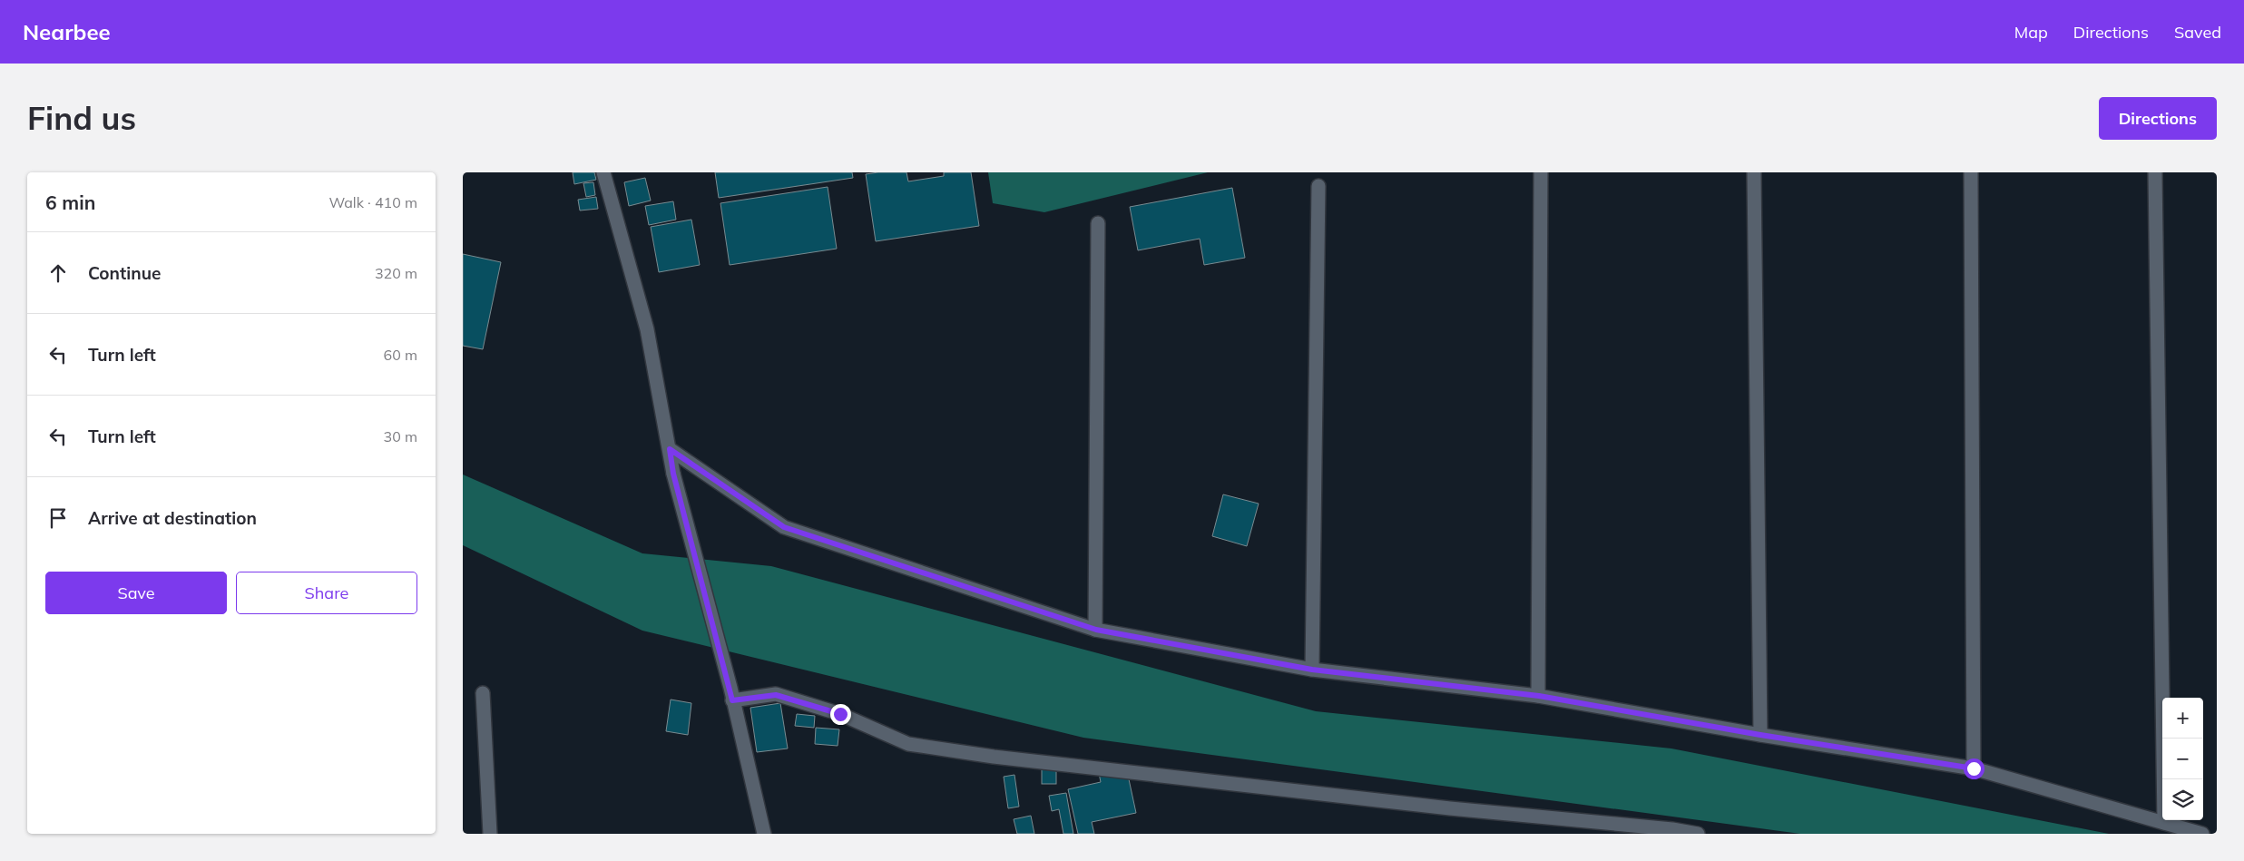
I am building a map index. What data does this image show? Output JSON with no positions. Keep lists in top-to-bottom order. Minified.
{"page":{"header":"Nearbee","nav":["Map","Directions","Saved"],"buttons":["Directions",["Save","Share"]],"title":"Find us","heading":["6 min","Walk · 410 m"],"list":[["Continue","320 m"],["Turn left","60 m"],["Turn left","30 m"],"Arrive at destination"],"map_buttons":["+","−"]}}
